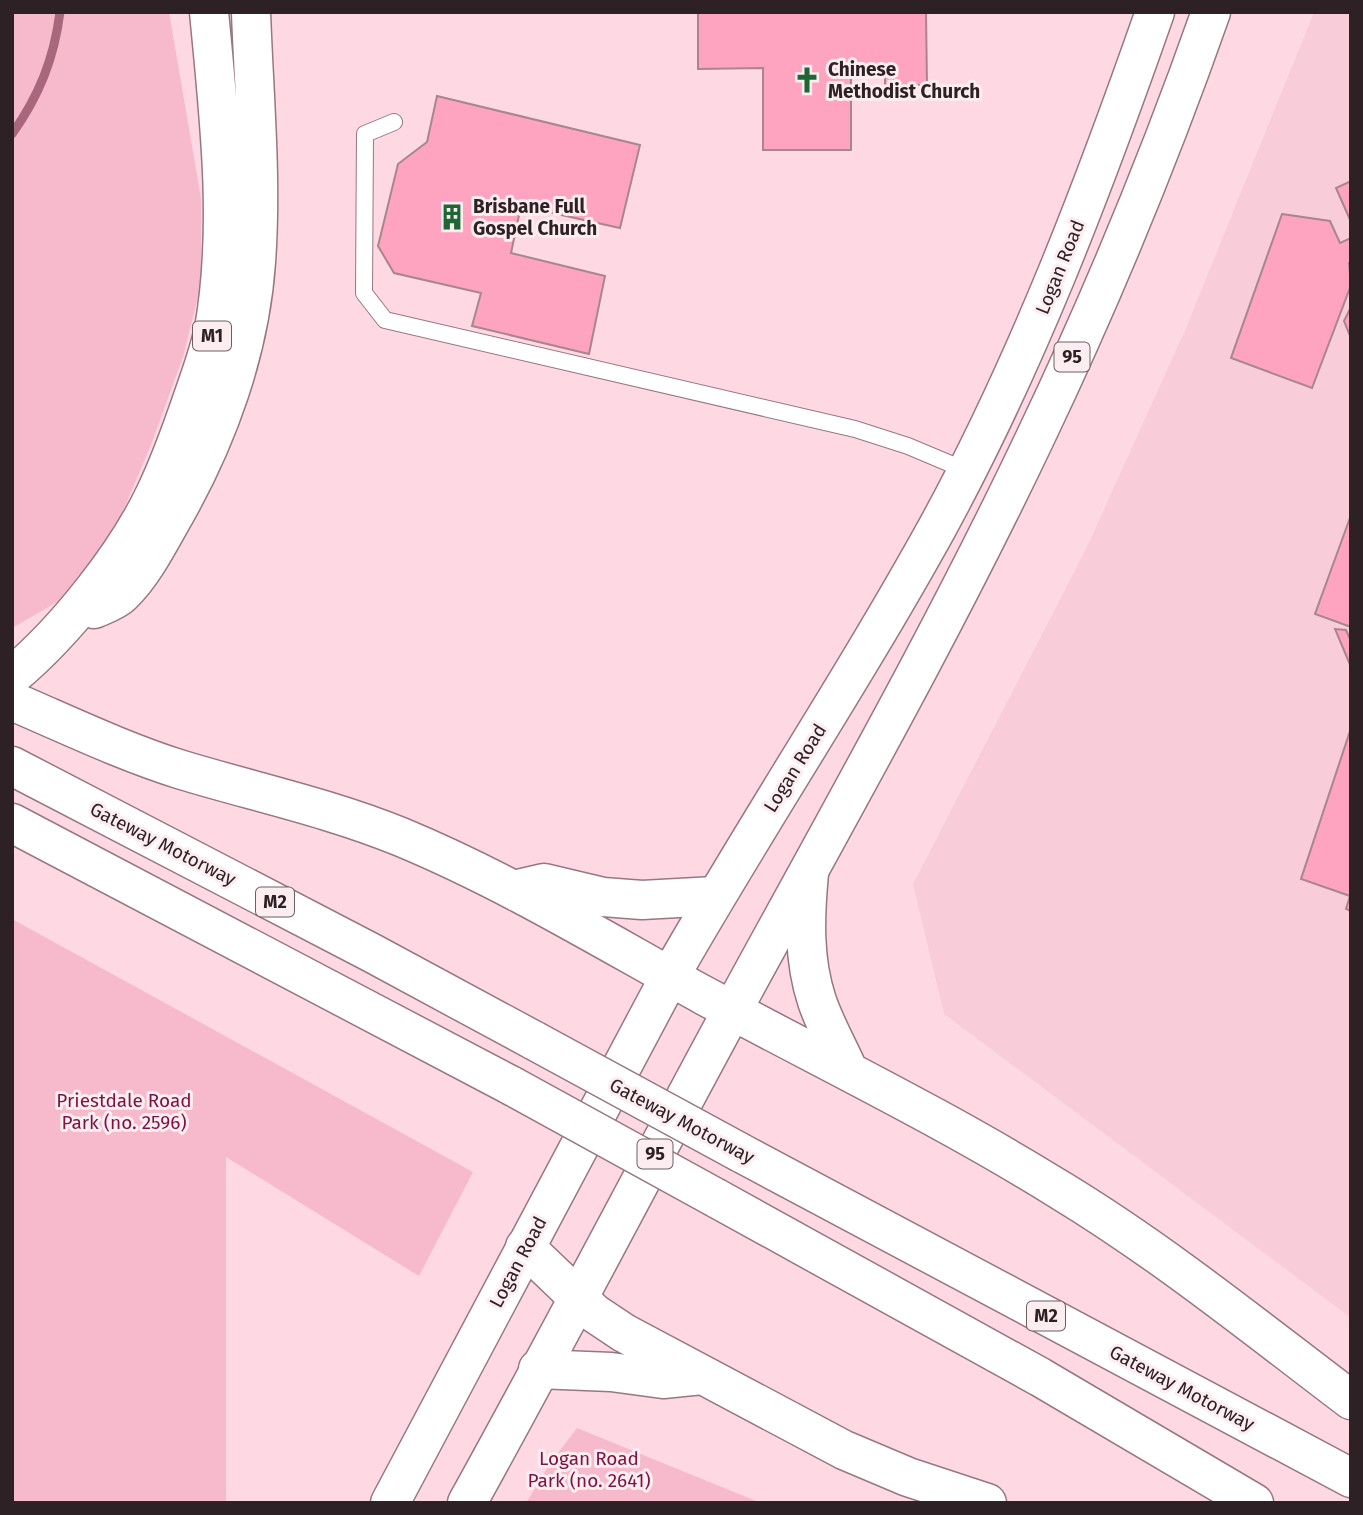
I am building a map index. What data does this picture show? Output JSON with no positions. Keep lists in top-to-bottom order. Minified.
{"streets":{"main road":["Logan Road","M1","95","Gateway Motorway","M2"]},"parks":["Priestdale Road Park (no. 2596)","Logan Road Park (no. 2641)"],"places":{"church":["Chinese Methodist Church"],"building":["Brisbane Full Gospel Church"]}}
